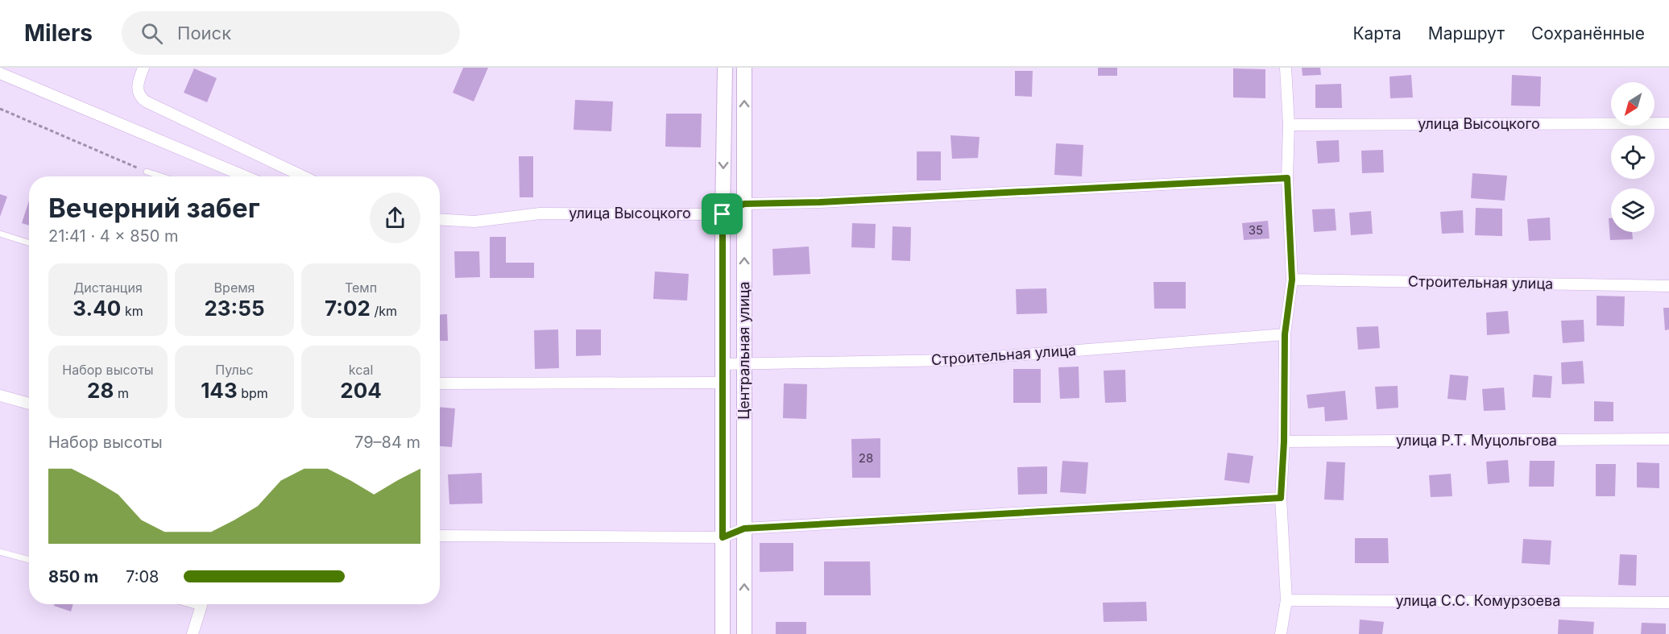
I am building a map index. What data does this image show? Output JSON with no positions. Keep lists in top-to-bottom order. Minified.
{"streets":{"street":["улица Высоцкого","Строительная улица","Центральная улица","улица Р.Т. Муцольгова","улица С.С. Комурзоева"]},"crossings":[["улица Высоцкого","Центральная улица"],["Строительная улица","Центральная улица"]],"house_numbers":["35","28"],"north":"bottom left","page":{"header":"Milers","search":"Поиск","nav":["Карта","Маршрут","Сохранённые"],"heading":["Вечерний забег","21:41 · 4 × 850 m"],"stats":[["Дистанция","3.40 km"],["Время","23:55"],["Темп","7:02 /km"],["Набор высоты","28 m"],["Пульс","143 bpm"],["kcal","204"]],"chart":["Набор высоты","79–84 m"],"list":[{"name":"850 m","note":"7:08"}]}}
